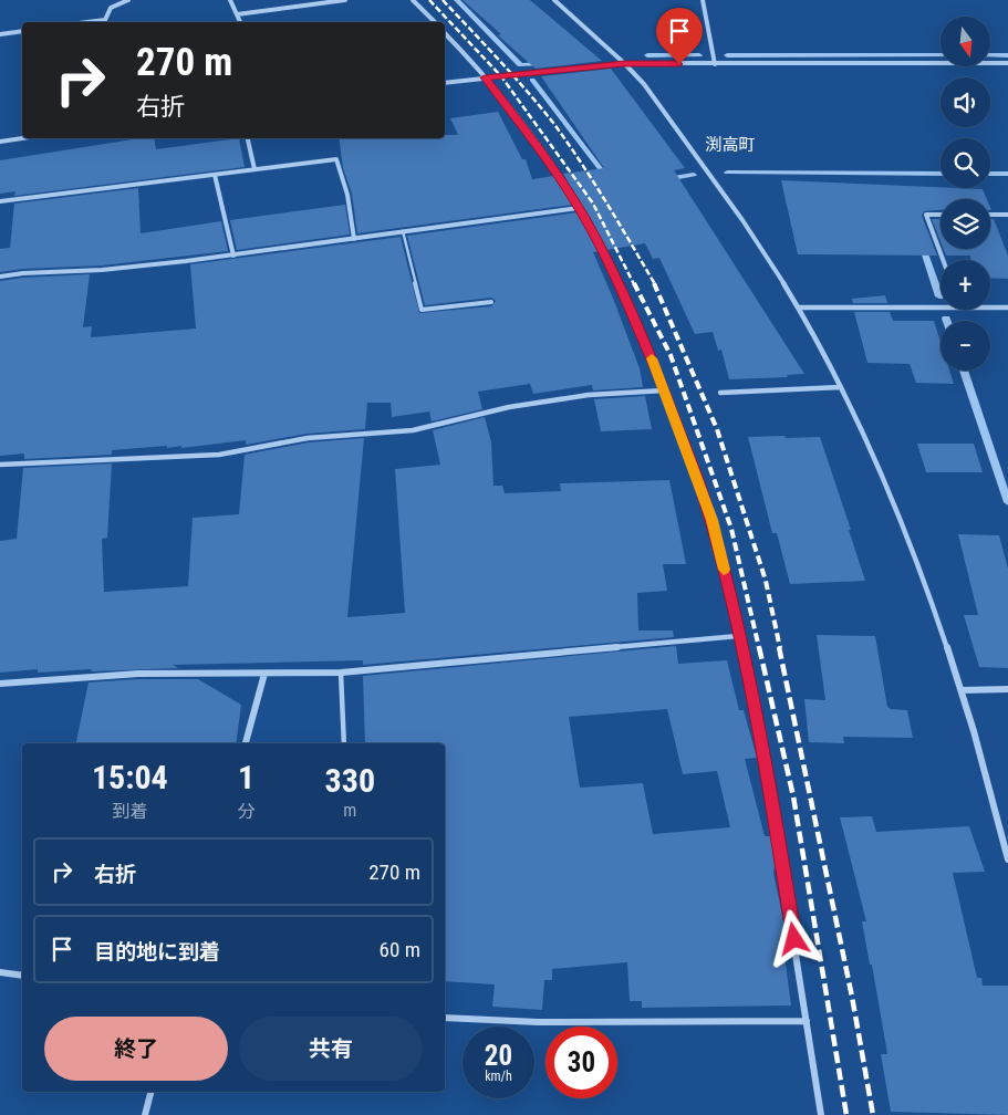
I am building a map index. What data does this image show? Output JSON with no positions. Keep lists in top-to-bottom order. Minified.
{"districts":["渕高町"],"north":"bottom","page":{"map_buttons":["+","−"],"turn":["270 m","右折"],"eta":["15:04","到着","1","分","330","m"],"list":[{"name":"右折","value":"270 m"},{"name":"目的地に到着","value":"60 m"}],"buttons":["終了","共有"],"speed":"20 km/h","limit":"30"}}
